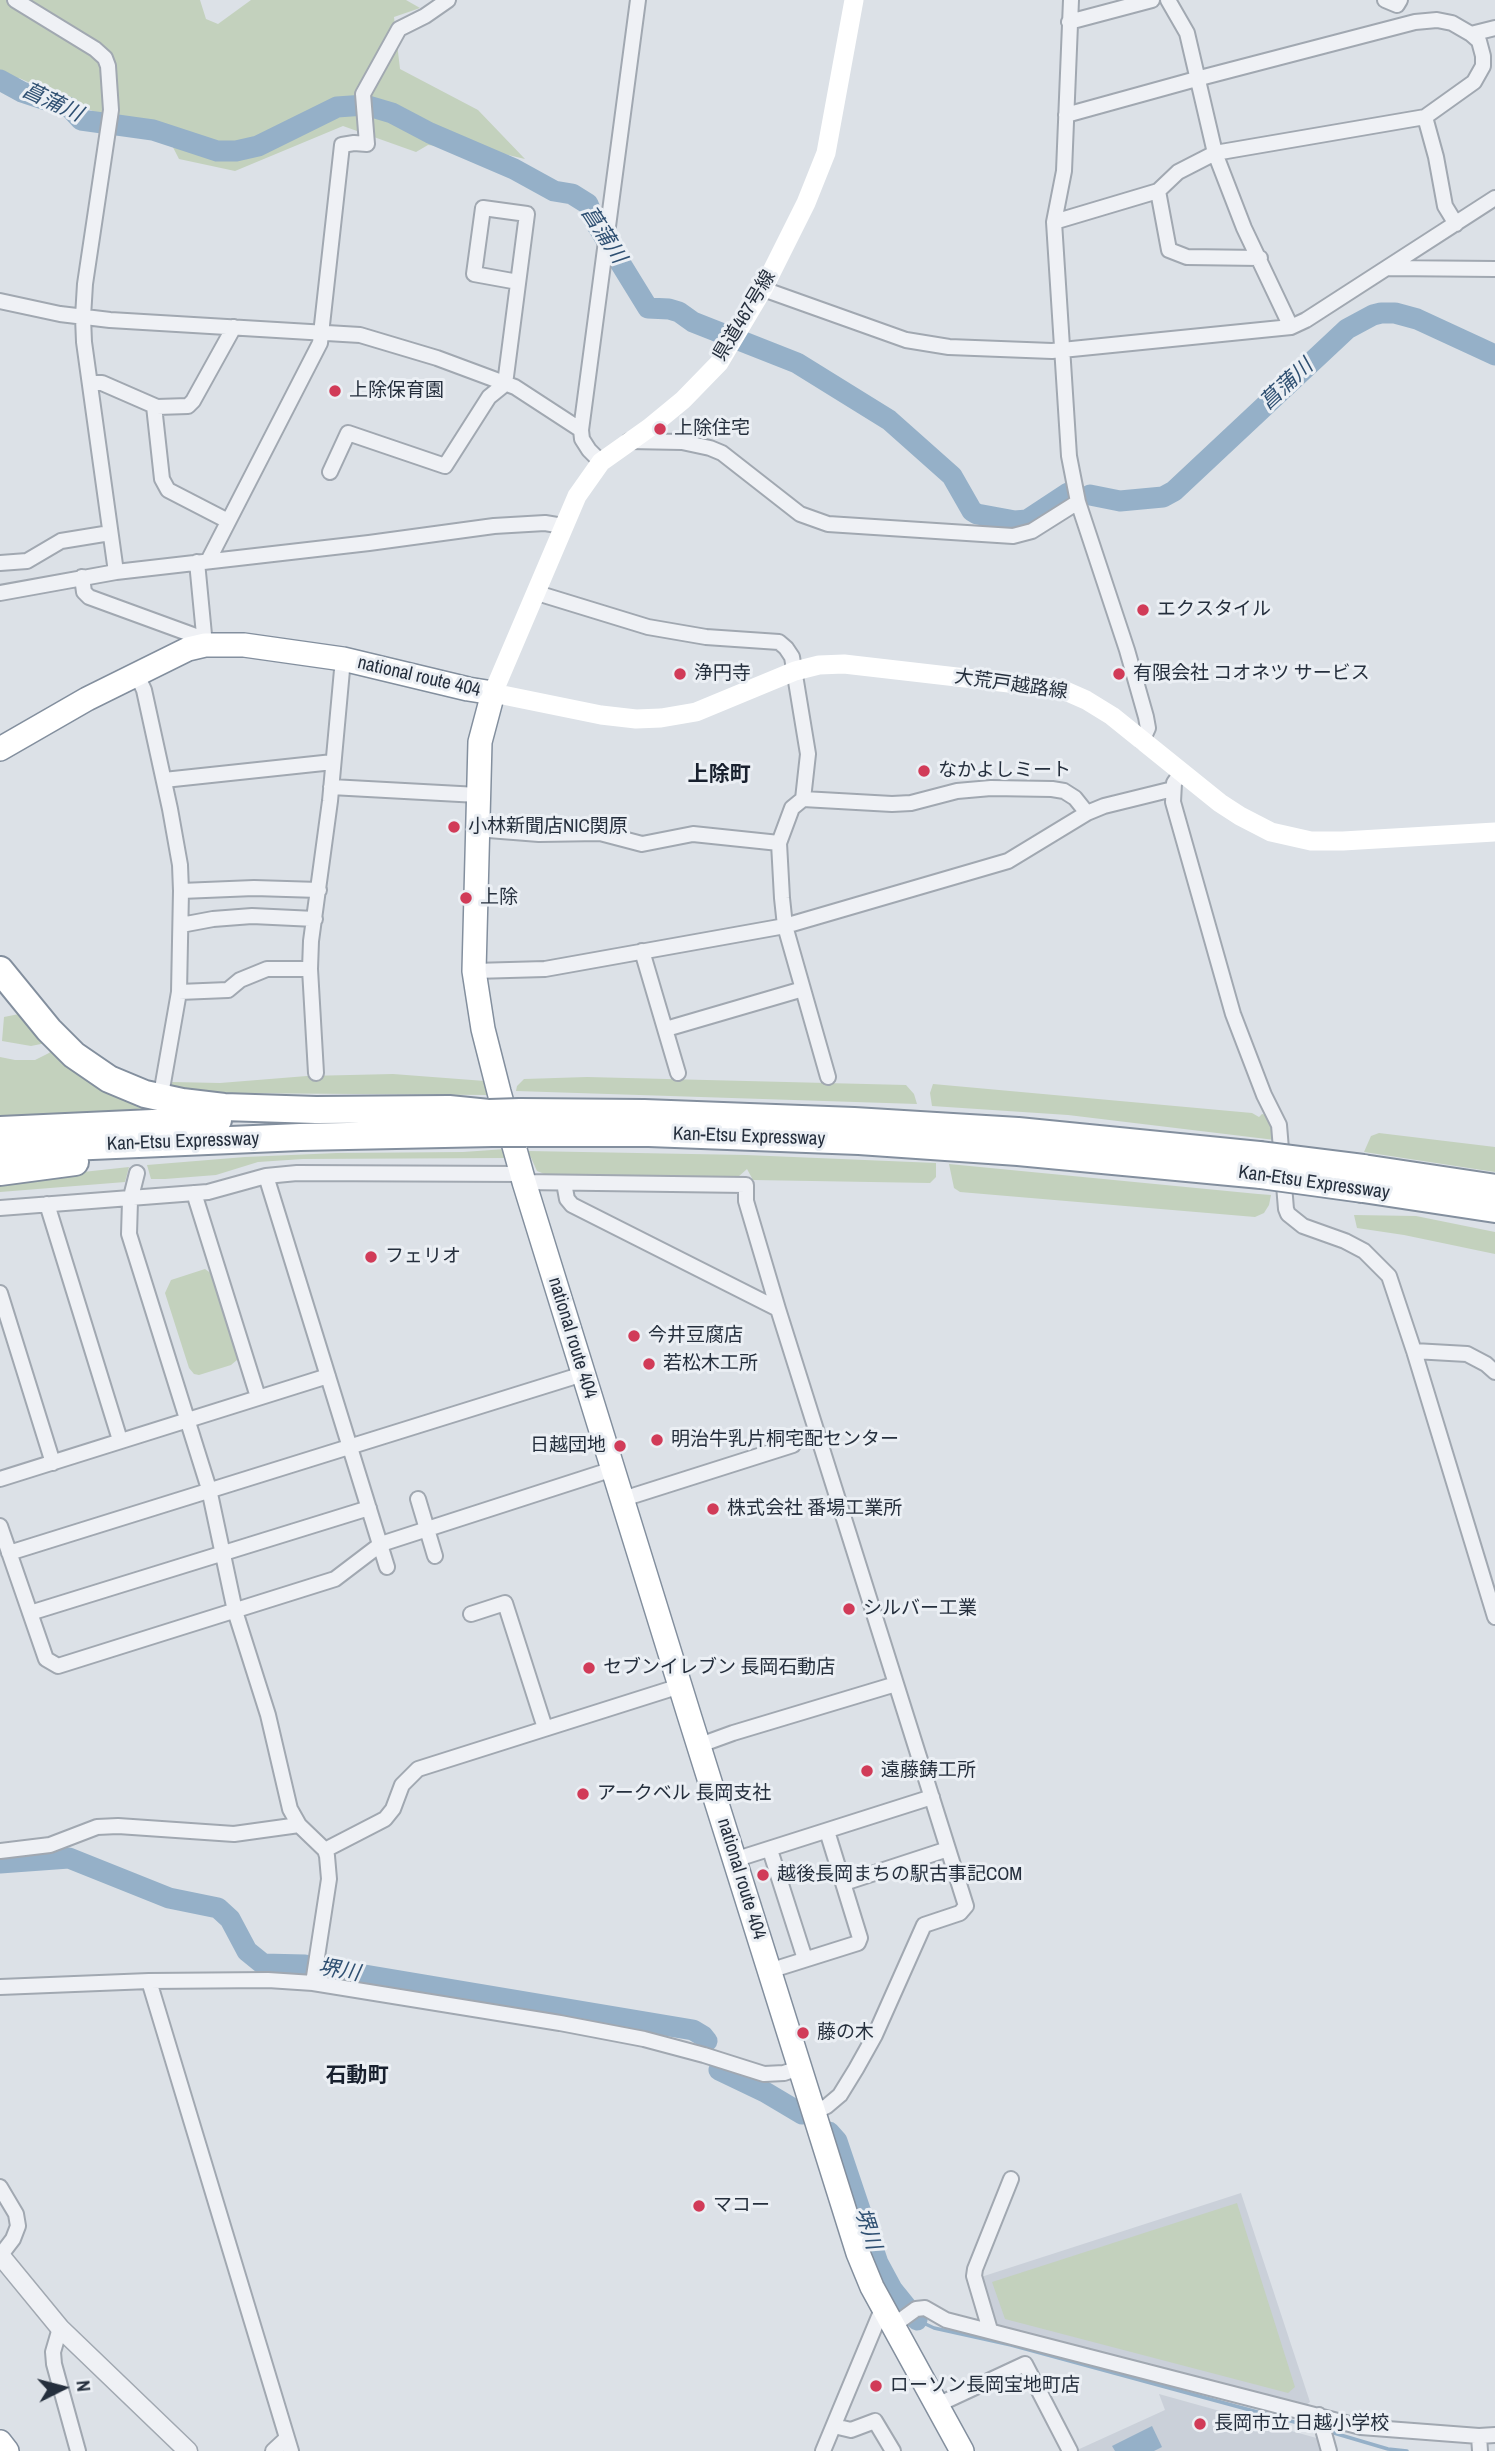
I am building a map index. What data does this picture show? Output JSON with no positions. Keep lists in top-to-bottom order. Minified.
{"streets":{"highway":["national route 404","Kan-Etsu Expressway"],"main road":["県道467号線","大荒戸越路線"]},"crossings":[["県道467号線","national route 404"],["県道467号線","大荒戸越路線"],["national route 404","大荒戸越路線"]],"districts":["上除町","石動町"],"water":["菖蒲川","堺川"],"places":["上除保育園","上除住宅","エクスタイル","浄円寺","有限会社 コオネツ サービス","なかよしミート","小林新聞店NIC関原","上除","フェリオ","今井豆腐店","若松木工所","明治牛乳片桐宅配センター","日越団地","株式会社 番場工業所","シルバー工業","セブンイレブン 長岡石動店","遠藤鋳工所","アークベル 長岡支社","越後長岡まちの駅古事記COM","藤の木","マコー","ローソン長岡宝地町店","長岡市立 日越小学校"],"north":"right"}
